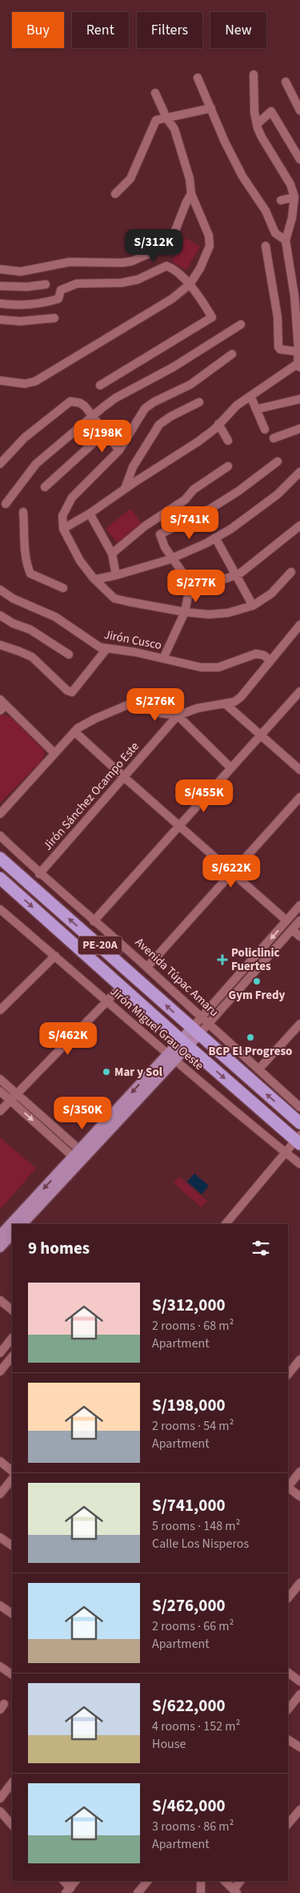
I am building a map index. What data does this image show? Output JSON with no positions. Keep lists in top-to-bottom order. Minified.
{"streets":{"highway":["PE-20A"],"street":["Jirón Cusco","Jirón Sánchez Ocampo Este","Avenida Túpac Amaru","Jirón Miguel Grau Oeste"]},"crossings":[["Jirón Sánchez Ocampo Este","Avenida Túpac Amaru"]],"places":{"health":["Policlinic Fuertes"],"other":["Gym Fredy","BCP El Progreso","Mar y Sol"]},"page":{"chip":["Buy","Rent","Filters","New"],"price":["S/312K","S/198K","S/741K","S/277K","S/276K","S/455K","S/622K","S/462K","S/350K"],"heading":"9 homes","list":[{"name":"S/312,000","note":"2 rooms · 68 m² · Apartment"},{"name":"S/198,000","note":"2 rooms · 54 m² · Apartment"},{"name":"S/741,000","note":"5 rooms · 148 m² · Calle Los Nisperos"},{"name":"S/276,000","note":"2 rooms · 66 m² · Apartment"},{"name":"S/622,000","note":"4 rooms · 152 m² · House"},{"name":"S/462,000","note":"3 rooms · 86 m² · Apartment"}]}}
